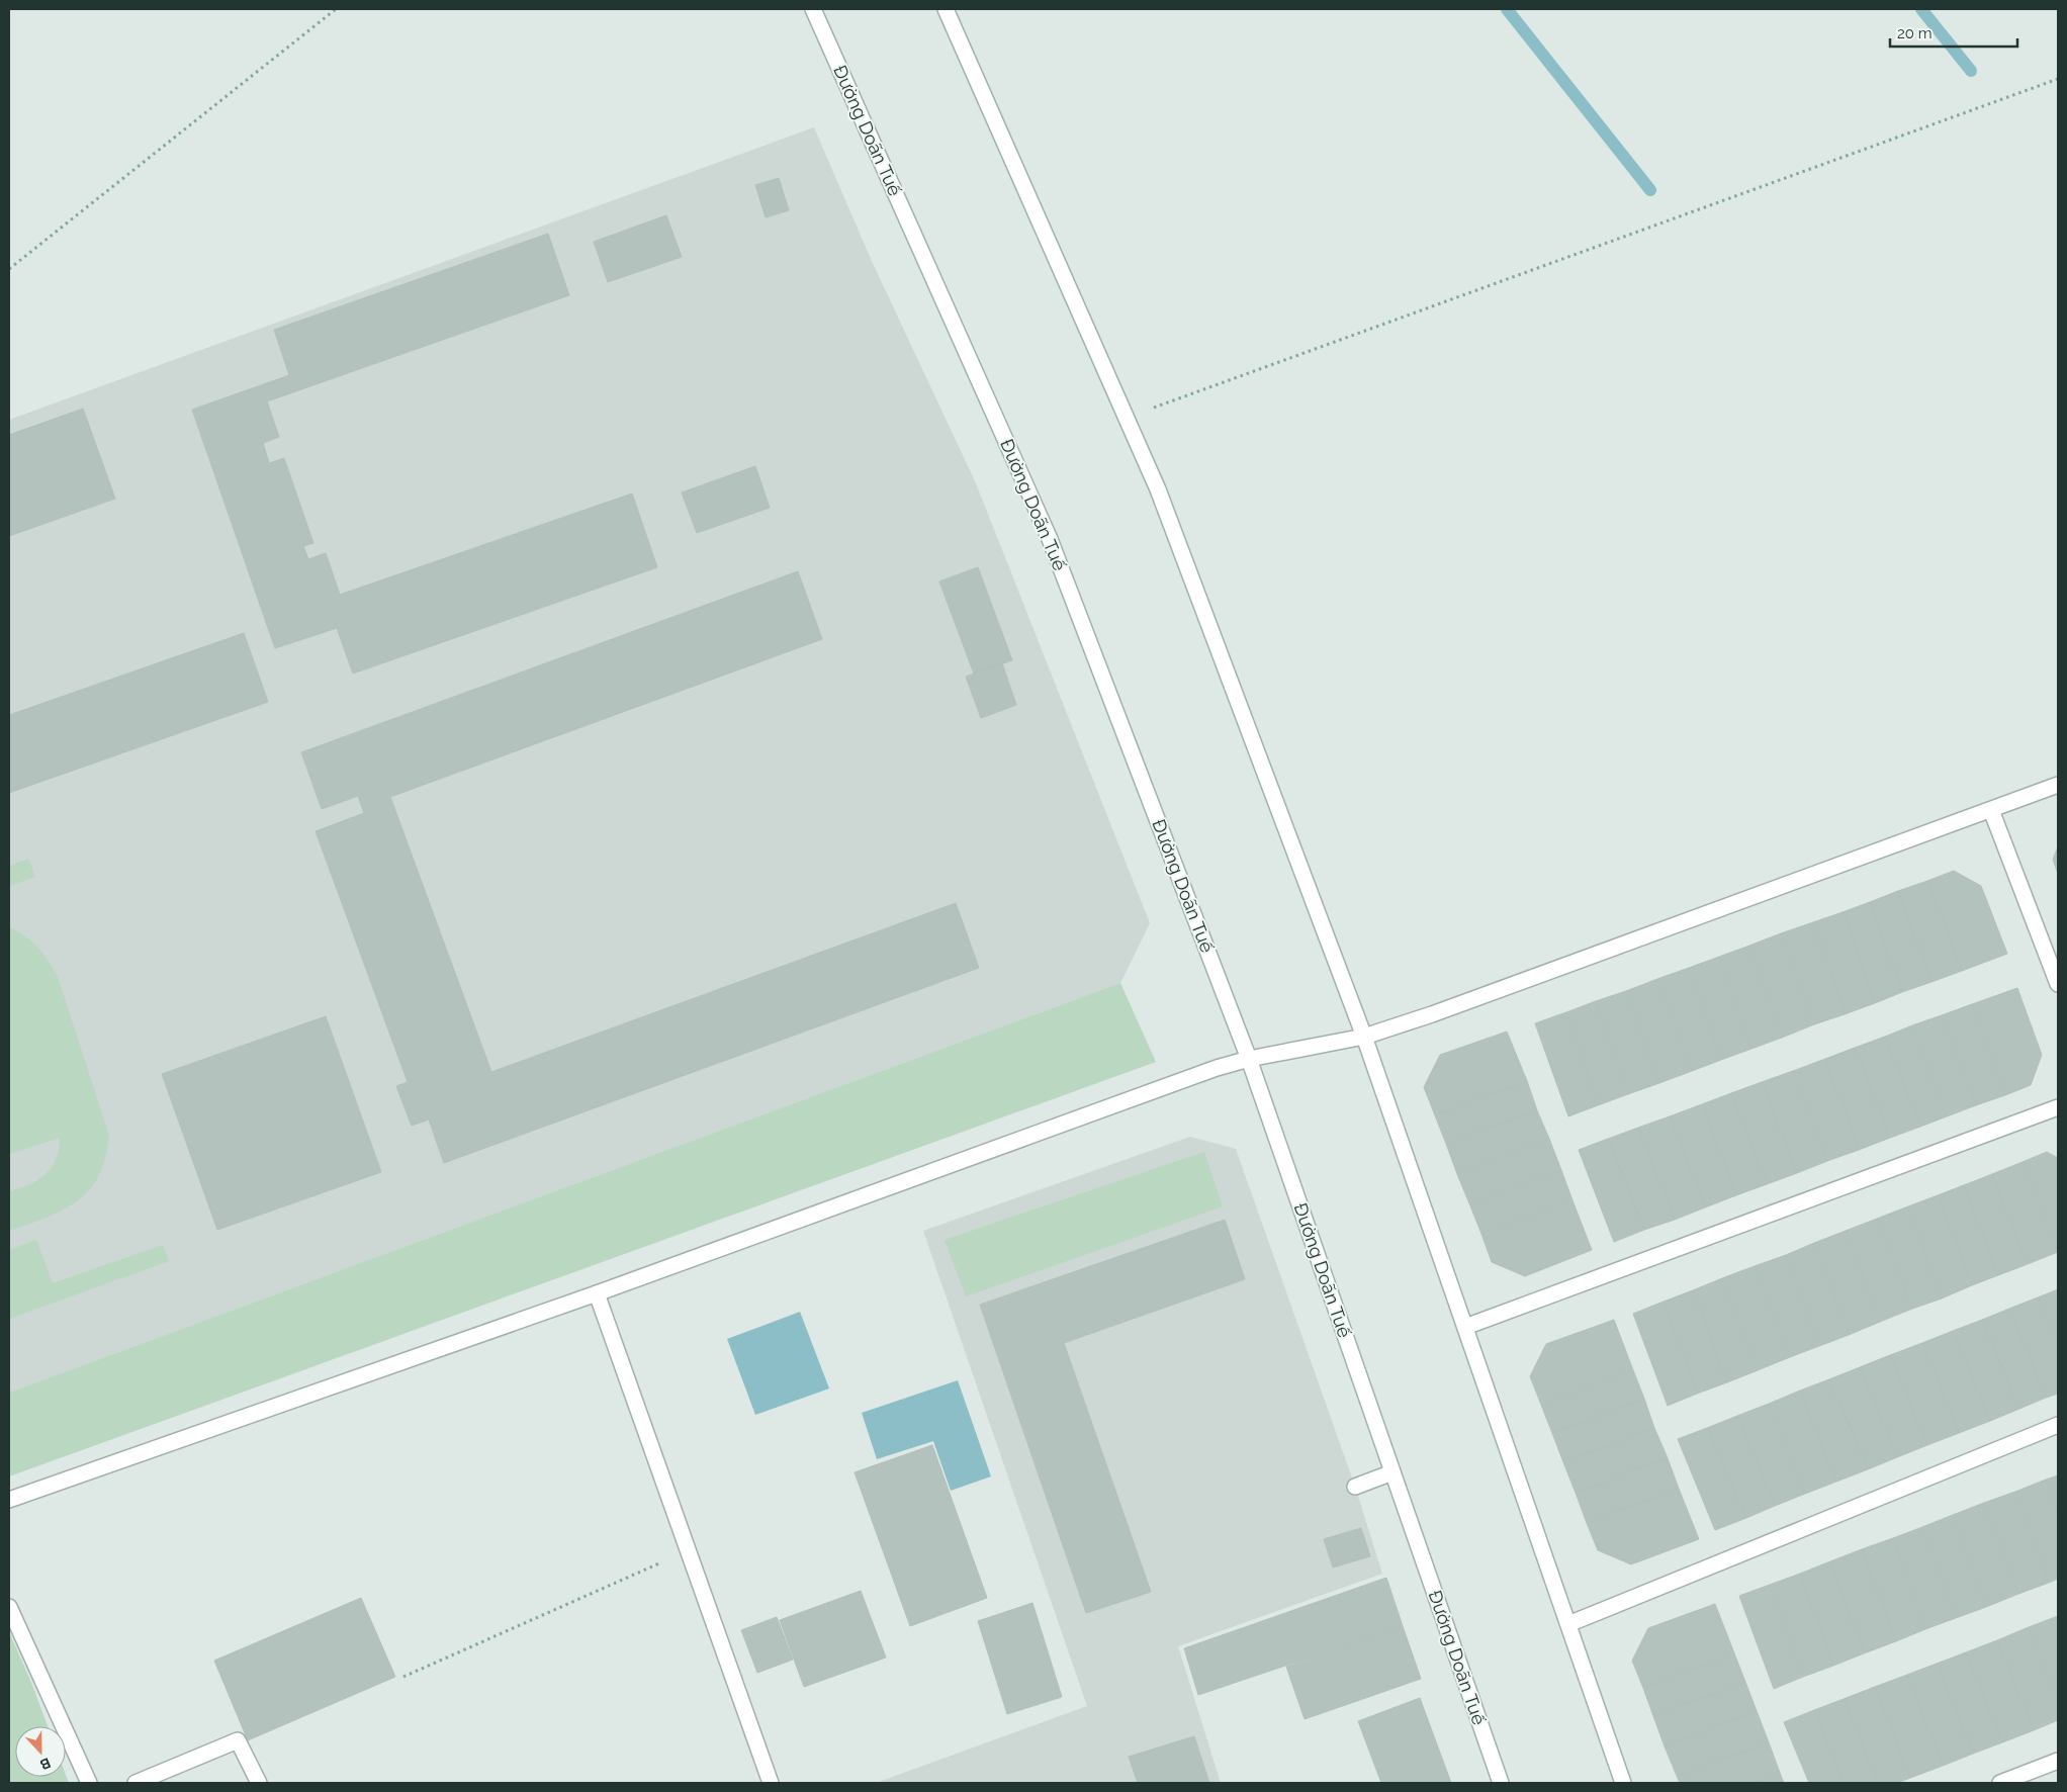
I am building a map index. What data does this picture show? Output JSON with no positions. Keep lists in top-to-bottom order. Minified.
{"streets":{"street":["Đường Doãn Tuế"]},"scale_bar":"20 m","north":"bottom"}
